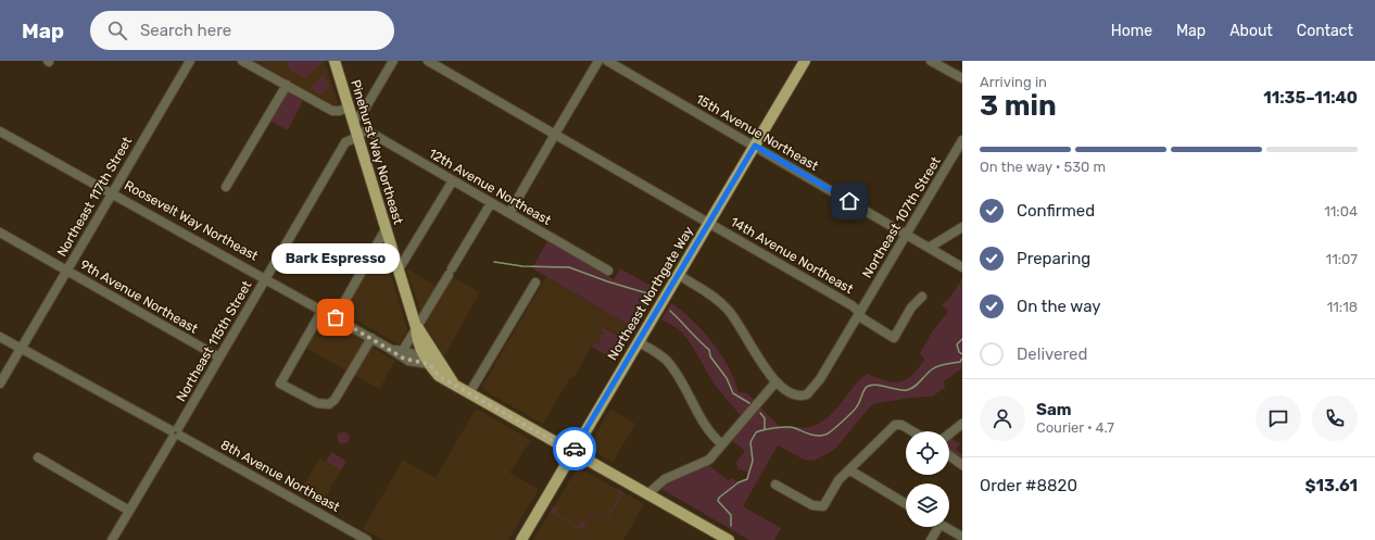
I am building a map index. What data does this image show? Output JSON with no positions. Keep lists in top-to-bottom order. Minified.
{"streets":{"main road":["Pinehurst Way Northeast","Northeast Northgate Way"],"street":["15th Avenue Northeast","12th Avenue Northeast","Northeast 117th Street","Northeast 107th Street","Roosevelt Way Northeast","14th Avenue Northeast","9th Avenue Northeast","Northeast 115th Street","8th Avenue Northeast"]},"crossings":[["15th Avenue Northeast","Northeast 107th Street"],["15th Avenue Northeast","Northeast Northgate Way"],["Pinehurst Way Northeast","12th Avenue Northeast"],["Pinehurst Way Northeast","Roosevelt Way Northeast"],["Pinehurst Way Northeast","Northeast 115th Street"],["12th Avenue Northeast","Northeast 115th Street"],["Northeast 117th Street","Roosevelt Way Northeast"],["Northeast 117th Street","9th Avenue Northeast"],["Northeast 117th Street","8th Avenue Northeast"],["Northeast 107th Street","14th Avenue Northeast"],["Roosevelt Way Northeast","Northeast 115th Street"],["14th Avenue Northeast","Northeast Northgate Way"],["9th Avenue Northeast","Northeast 115th Street"],["Northeast 115th Street","8th Avenue Northeast"]],"places":["Bark Espresso"],"page":{"header":"Map","search":"Search here","nav":["Home","Map","About","Contact"],"heading":["3 min","Arriving in","11:35–11:40"],"panel":["Sam","Courier · 4.7","Order #8820","$13.61"],"bar":"On the way · 530 m","list":[["Confirmed","11:04"],["Preparing","11:07"],["On the way","11:18"],"Delivered"],"bubble":"Bark Espresso"}}
